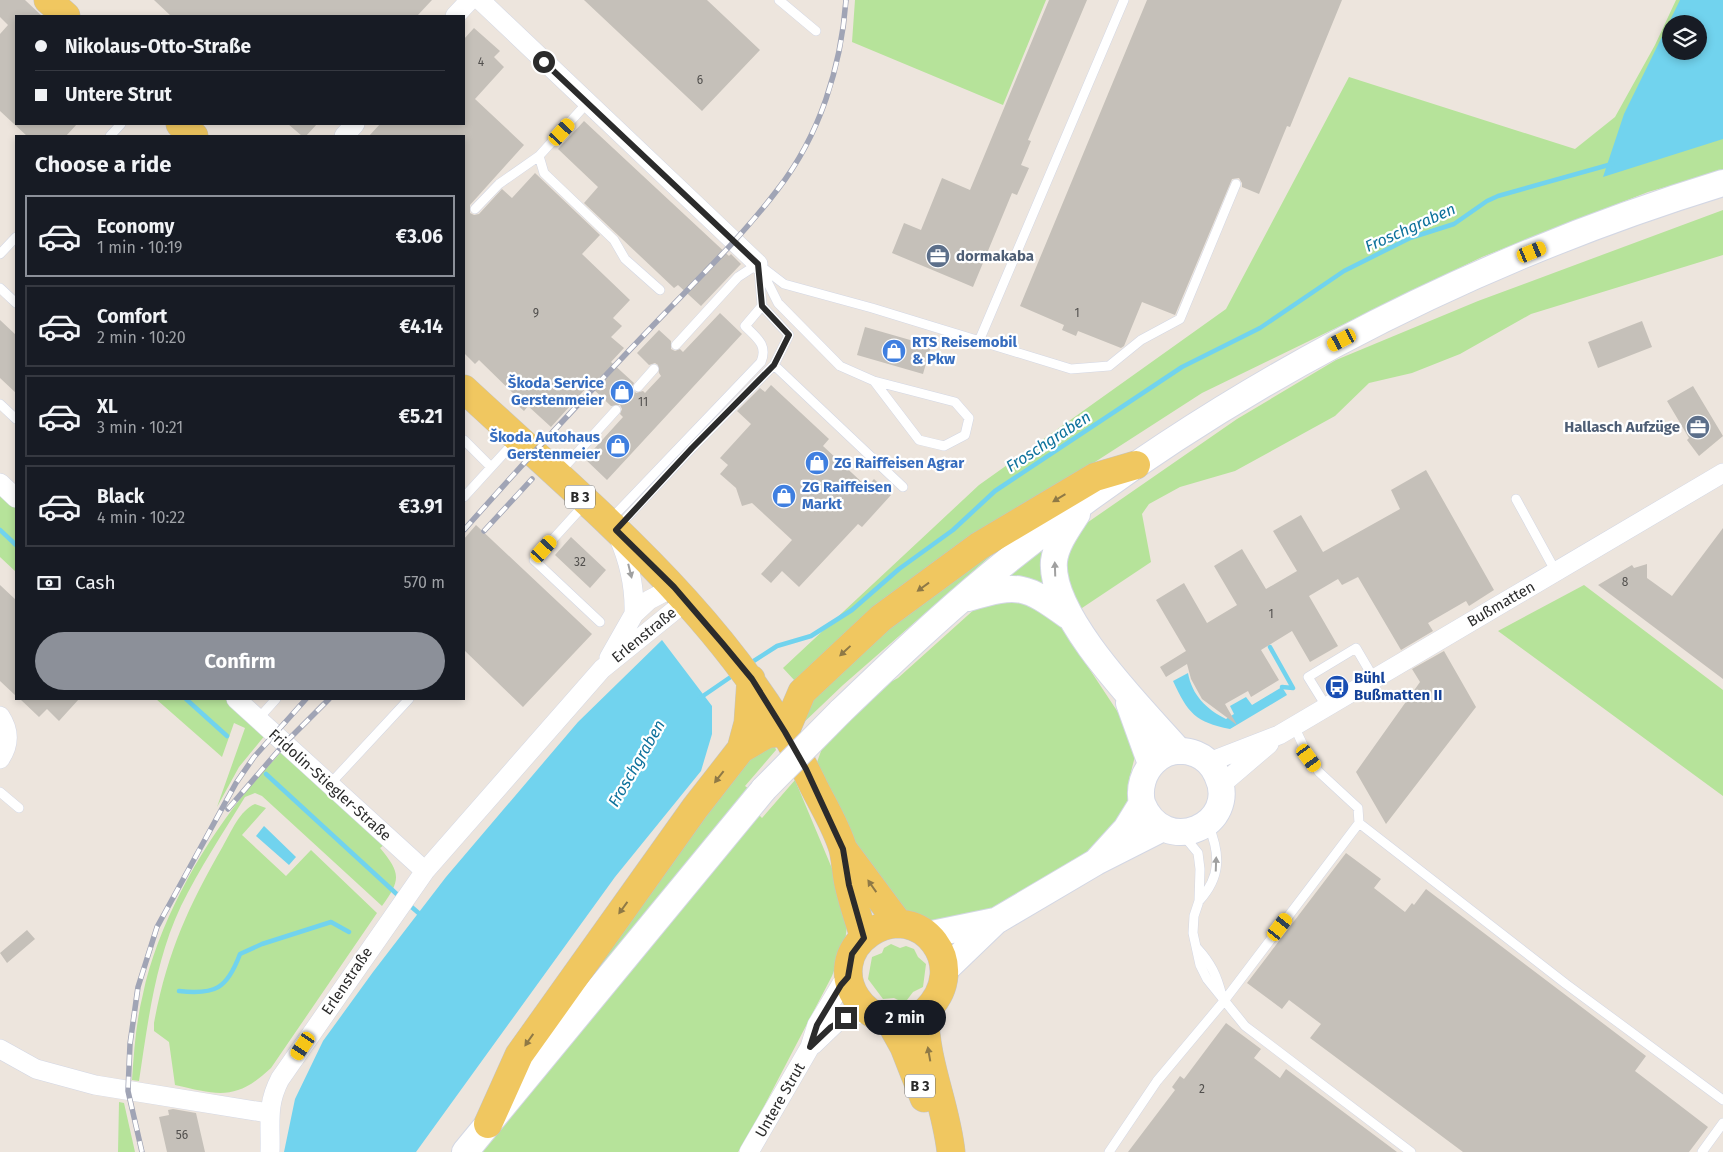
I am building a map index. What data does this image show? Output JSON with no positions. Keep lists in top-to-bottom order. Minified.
{"streets":{"main road":["B 3"],"street":["Bußmatten","Erlenstraße","Fridolin-Stiegler-Straße","Untere Strut"]},"crossings":[["B 3","Erlenstraße"],["B 3","Untere Strut"],["Erlenstraße","Fridolin-Stiegler-Straße"]],"water":["Froschgraben"],"places":{"office":["dormakaba","Hallasch Aufzüge"],"shop":["RTS Reisemobil & Pkw","Škoda Service Gerstenmeier","Škoda Autohaus Gerstenmeier","ZG Raiffeisen Agrar","ZG Raiffeisen Markt"],"bus stop":["Bühl Bußmatten II"]},"house_numbers":["4","6","9","1","11","32","8","1","2","56"],"page":{"banner":["Nikolaus-Otto-Straße","Untere Strut"],"heading":"Choose a ride","list":[{"name":"Economy","note":"1 min · 10:19","value":"€3.06"},{"name":"Comfort","note":"2 min · 10:20","value":"€4.14"},{"name":"XL","note":"3 min · 10:21","value":"€5.21"},{"name":"Black","note":"4 min · 10:22","value":"€3.91"}],"pay":["Cash","570 m"],"buttons":"Confirm","bubble":"2 min"}}
